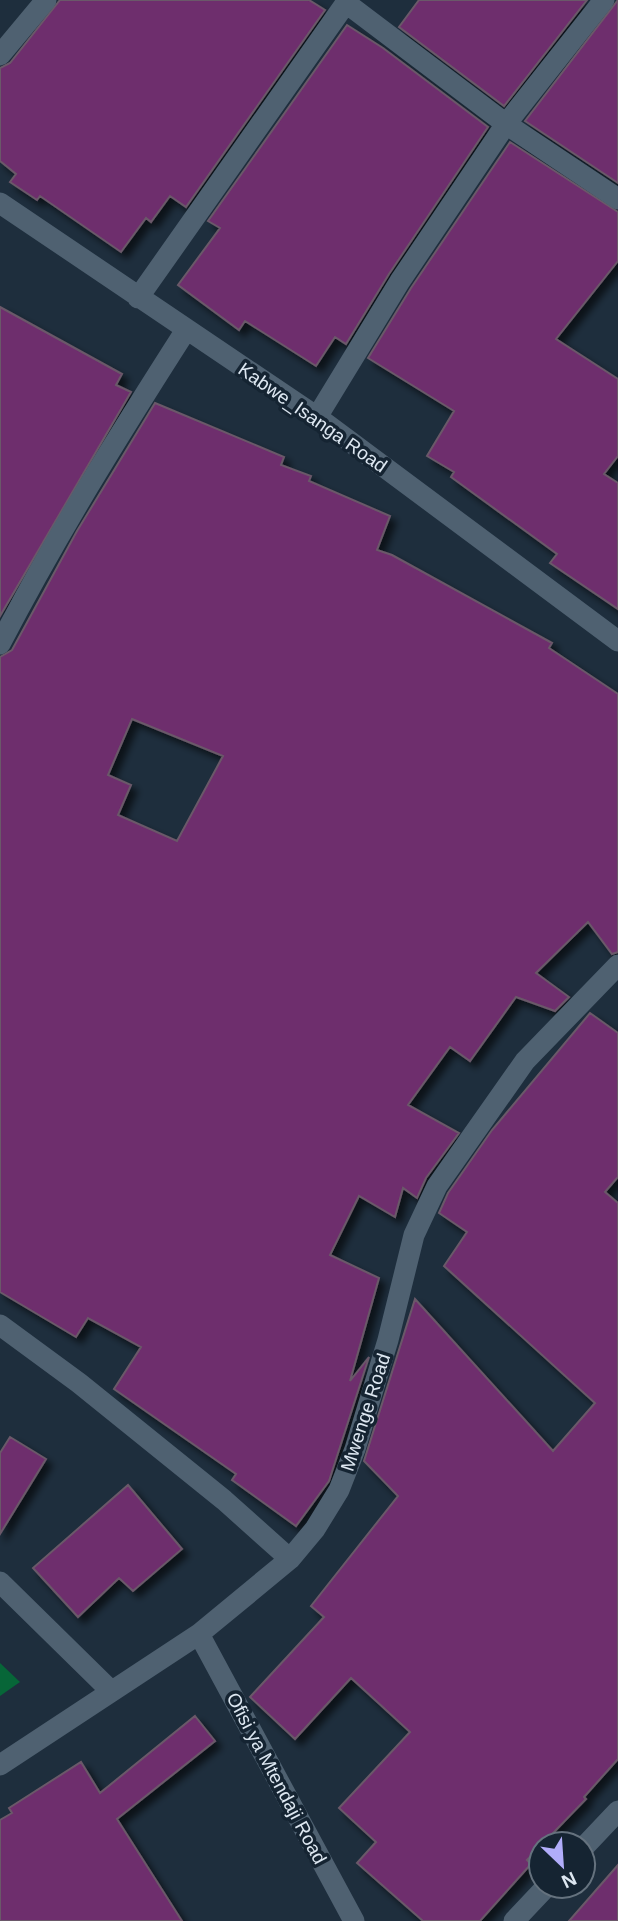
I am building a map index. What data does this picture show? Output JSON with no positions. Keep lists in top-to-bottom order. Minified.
{"streets":{"street":["Kabwe_Isanga Road","Mwenge Road","Ofisi ya Mtendaji Road"]},"crossings":[["Mwenge Road","Ofisi ya Mtendaji Road"]],"north":"bottom right"}
